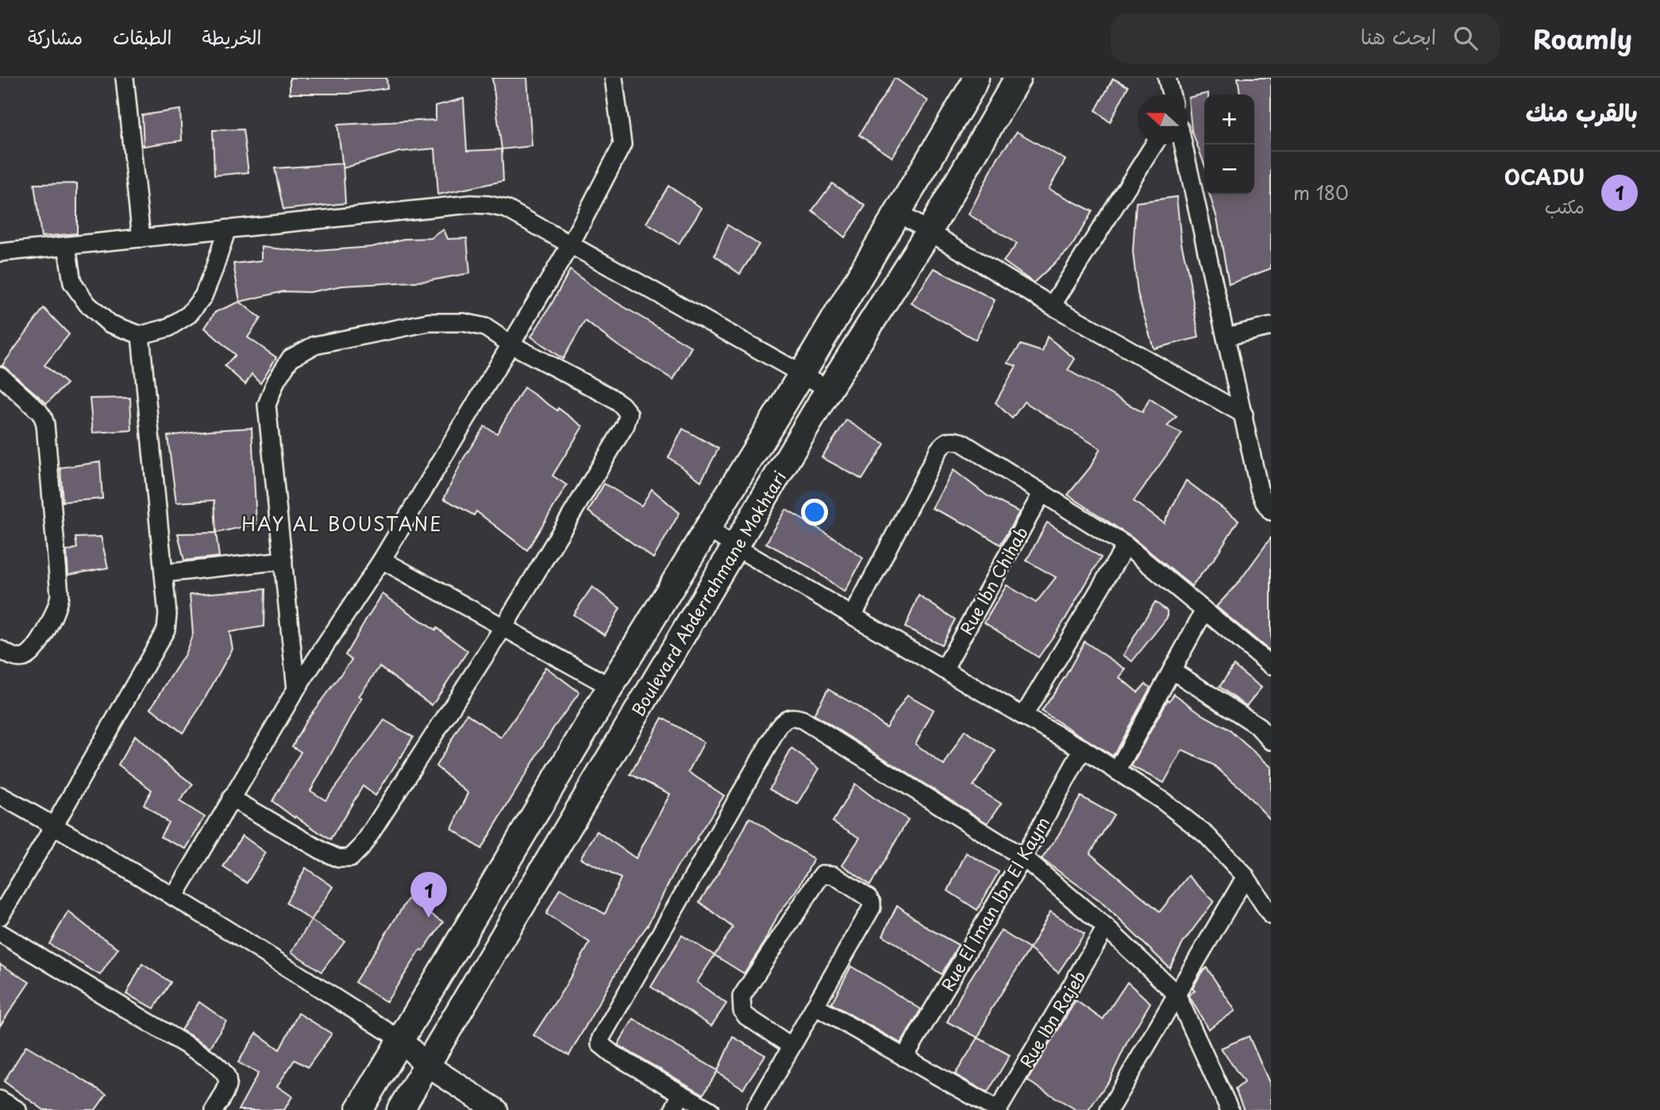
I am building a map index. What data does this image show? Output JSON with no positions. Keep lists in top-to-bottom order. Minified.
{"streets":{"main road":["Boulevard Abderrahmane Mokhtari"],"street":["Rue Ibn Chihab","Rue El Iman Ibn El Kaym","Rue Ibn Rajeb"]},"districts":["HAY AL BOUSTANE"],"north":"left","page":{"header":"Roamly","search":"ابحث هنا","nav":["الخريطة","الطبقات","مشاركة"],"heading":"بالقرب منك","map_buttons":["+","−"],"list":[{"mark":"1","name":"OCADU","note":"مكتب","value":"180 m"}],"pins":"1"}}
